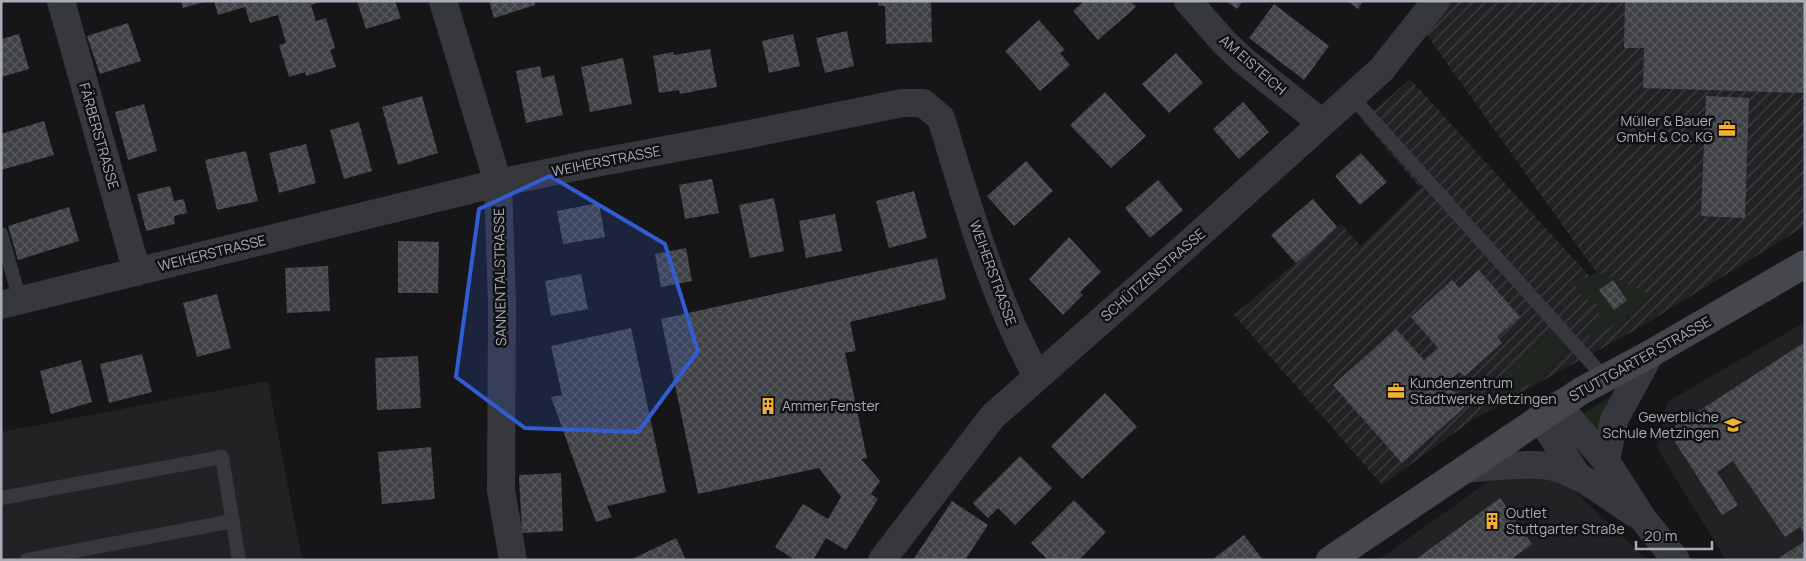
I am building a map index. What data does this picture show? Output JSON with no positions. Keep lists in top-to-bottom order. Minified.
{"streets":{"main road":["STUTTGARTER STRASSE"],"street":["AM EISTEICH","FÄRBERSTRASSE","WEIHERSTRASSE","SCHÜTZENSTRASSE","SANNENTALSTRASSE"]},"crossings":[["AM EISTEICH","SCHÜTZENSTRASSE"],["FÄRBERSTRASSE","WEIHERSTRASSE"],["WEIHERSTRASSE","SCHÜTZENSTRASSE"],["WEIHERSTRASSE","SANNENTALSTRASSE"]],"places":{"office":["Müller & Bauer GmbH & Co. KG","Kundenzentrum Stadtwerke Metzingen"],"building":["Ammer Fenster","Outlet Stuttgarter Straße"],"school or university":["Gewerbliche Schule Metzingen"]},"scale_bar":"20 m"}
